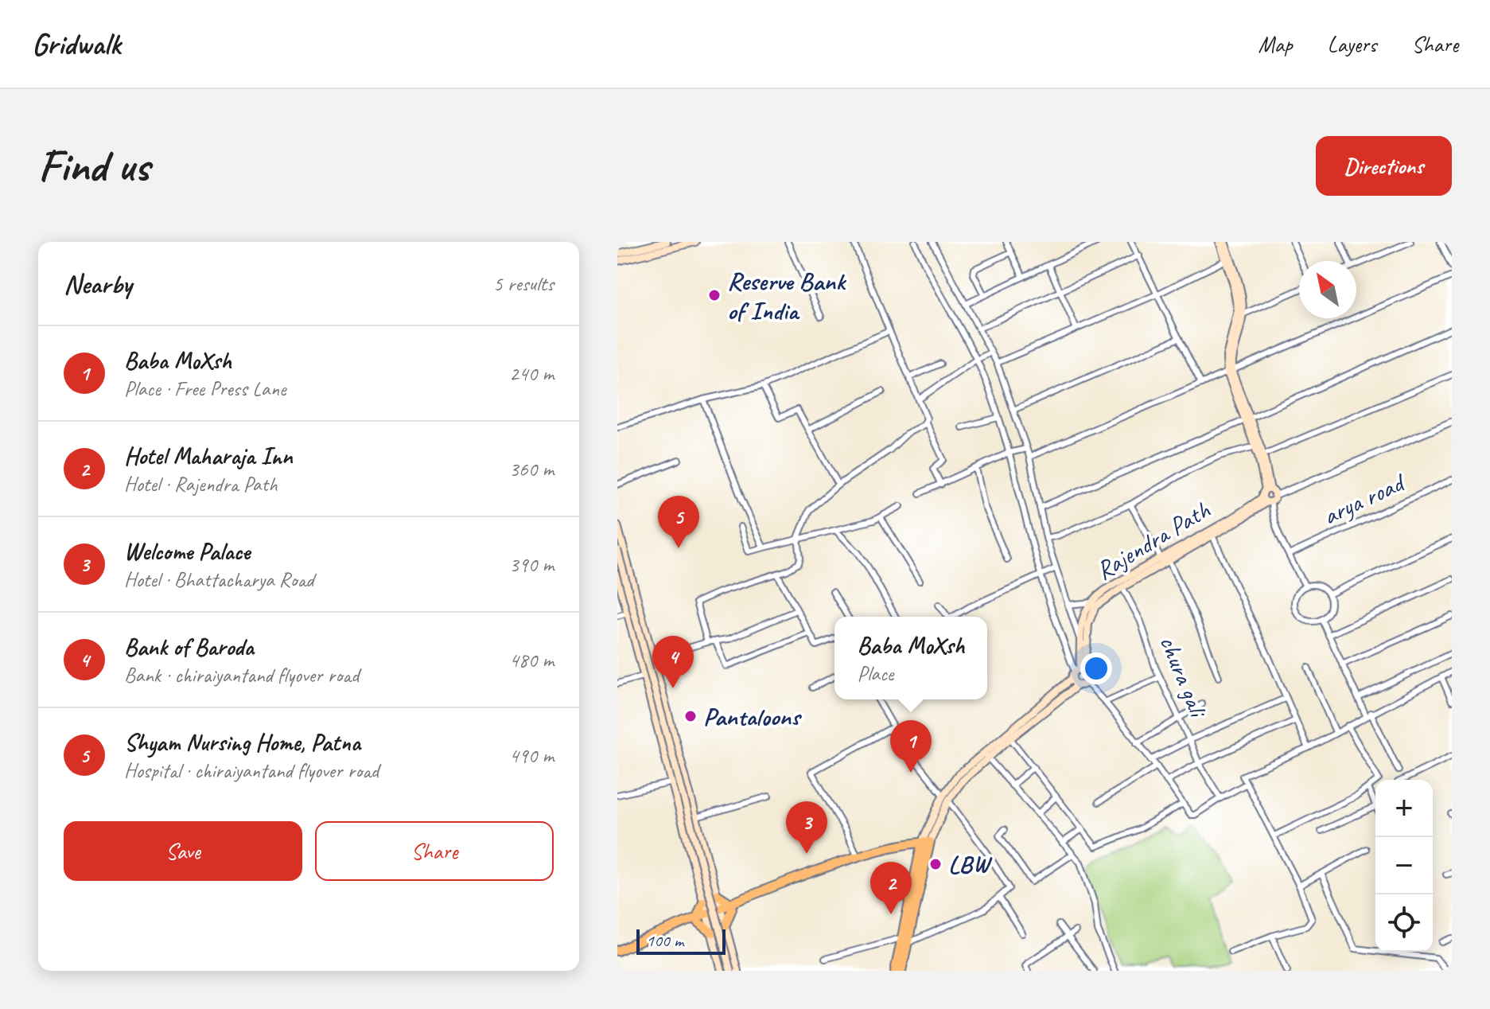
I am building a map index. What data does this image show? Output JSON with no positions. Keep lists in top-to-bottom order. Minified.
{"streets":{"main road":["Rajendra Path"],"street":["arya road","chura gali"]},"crossings":[["Rajendra Path","chura gali"]],"places":["Reserve Bank of India","Pantaloons","LBW"],"scale_bar":"100 m","north":"top left","page":{"header":"Gridwalk","nav":["Map","Layers","Share"],"buttons":["Directions",["Save","Share"]],"title":"Find us","heading":["Nearby","5 results"],"list":[{"mark":"1","name":"Baba MoXsh","note":"Place · Free Press Lane","value":"240 m"},{"mark":"2","name":"Hotel Maharaja Inn","note":"Hotel · Rajendra Path","value":"360 m"},{"mark":"3","name":"Welcome Palace","note":"Hotel · Bhattacharya Road","value":"390 m"},{"mark":"4","name":"Bank of Baroda","note":"Bank · chiraiyantand flyover road","value":"480 m"},{"mark":"5","name":"Shyam Nursing Home, Patna","note":"Hospital · chiraiyantand flyover road","value":"490 m"}],"pins":["5","4","1","3","2"],"popup":["Baba MoXsh","Place"],"map_buttons":["+","−"],"scale":"100 m"}}
